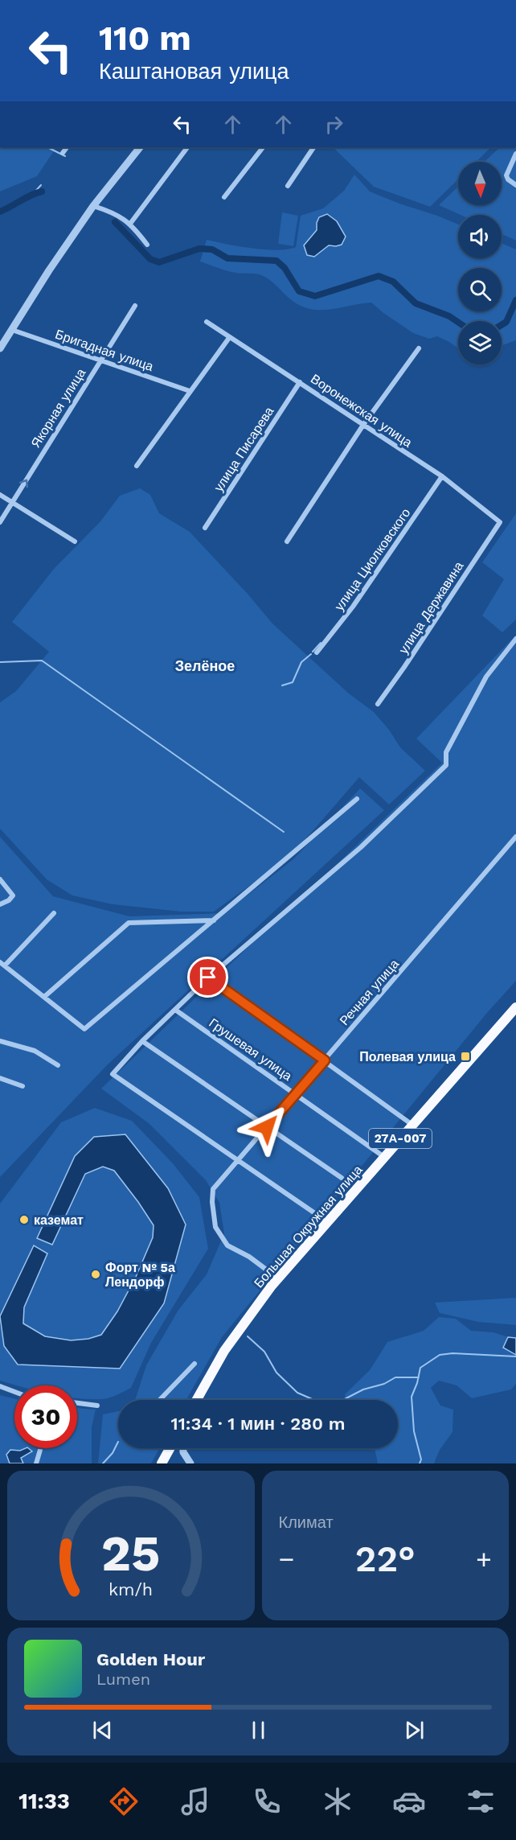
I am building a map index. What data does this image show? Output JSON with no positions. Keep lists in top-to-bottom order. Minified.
{"streets":{"highway":["27А-007","Большая Окружная улица"],"street":["Бригадная улица","Якорная улица","Воронежская улица","улица Писарева","улица Циолковского","улица Державина","Речная улица","Грушевая улица"]},"crossings":[["Бригадная улица","Якорная улица"],["Воронежская улица","улица Писарева"],["Воронежская улица","улица Циолковского"],["Воронежская улица","улица Державина"],["Речная улица","Грушевая улица"],["Речная улица","Большая Окружная улица"],["Грушевая улица","Большая Окружная улица"]],"one_way":["Якорная улица"],"districts":["Зелёное"],"places":{"transit":["Полевая улица"],"other":["каземат","Форт № 5а Лендорф"]},"north":"bottom","page":{"turn":["110 m","Каштановая улица"],"limit":"30","trip":"11:34 · 1 мин · 280 m","tile":"Климат","heat":["−","22°","+"],"song":["Golden Hour","Lumen"],"tabs":"11:33","gauge":["25","km/h"]}}
